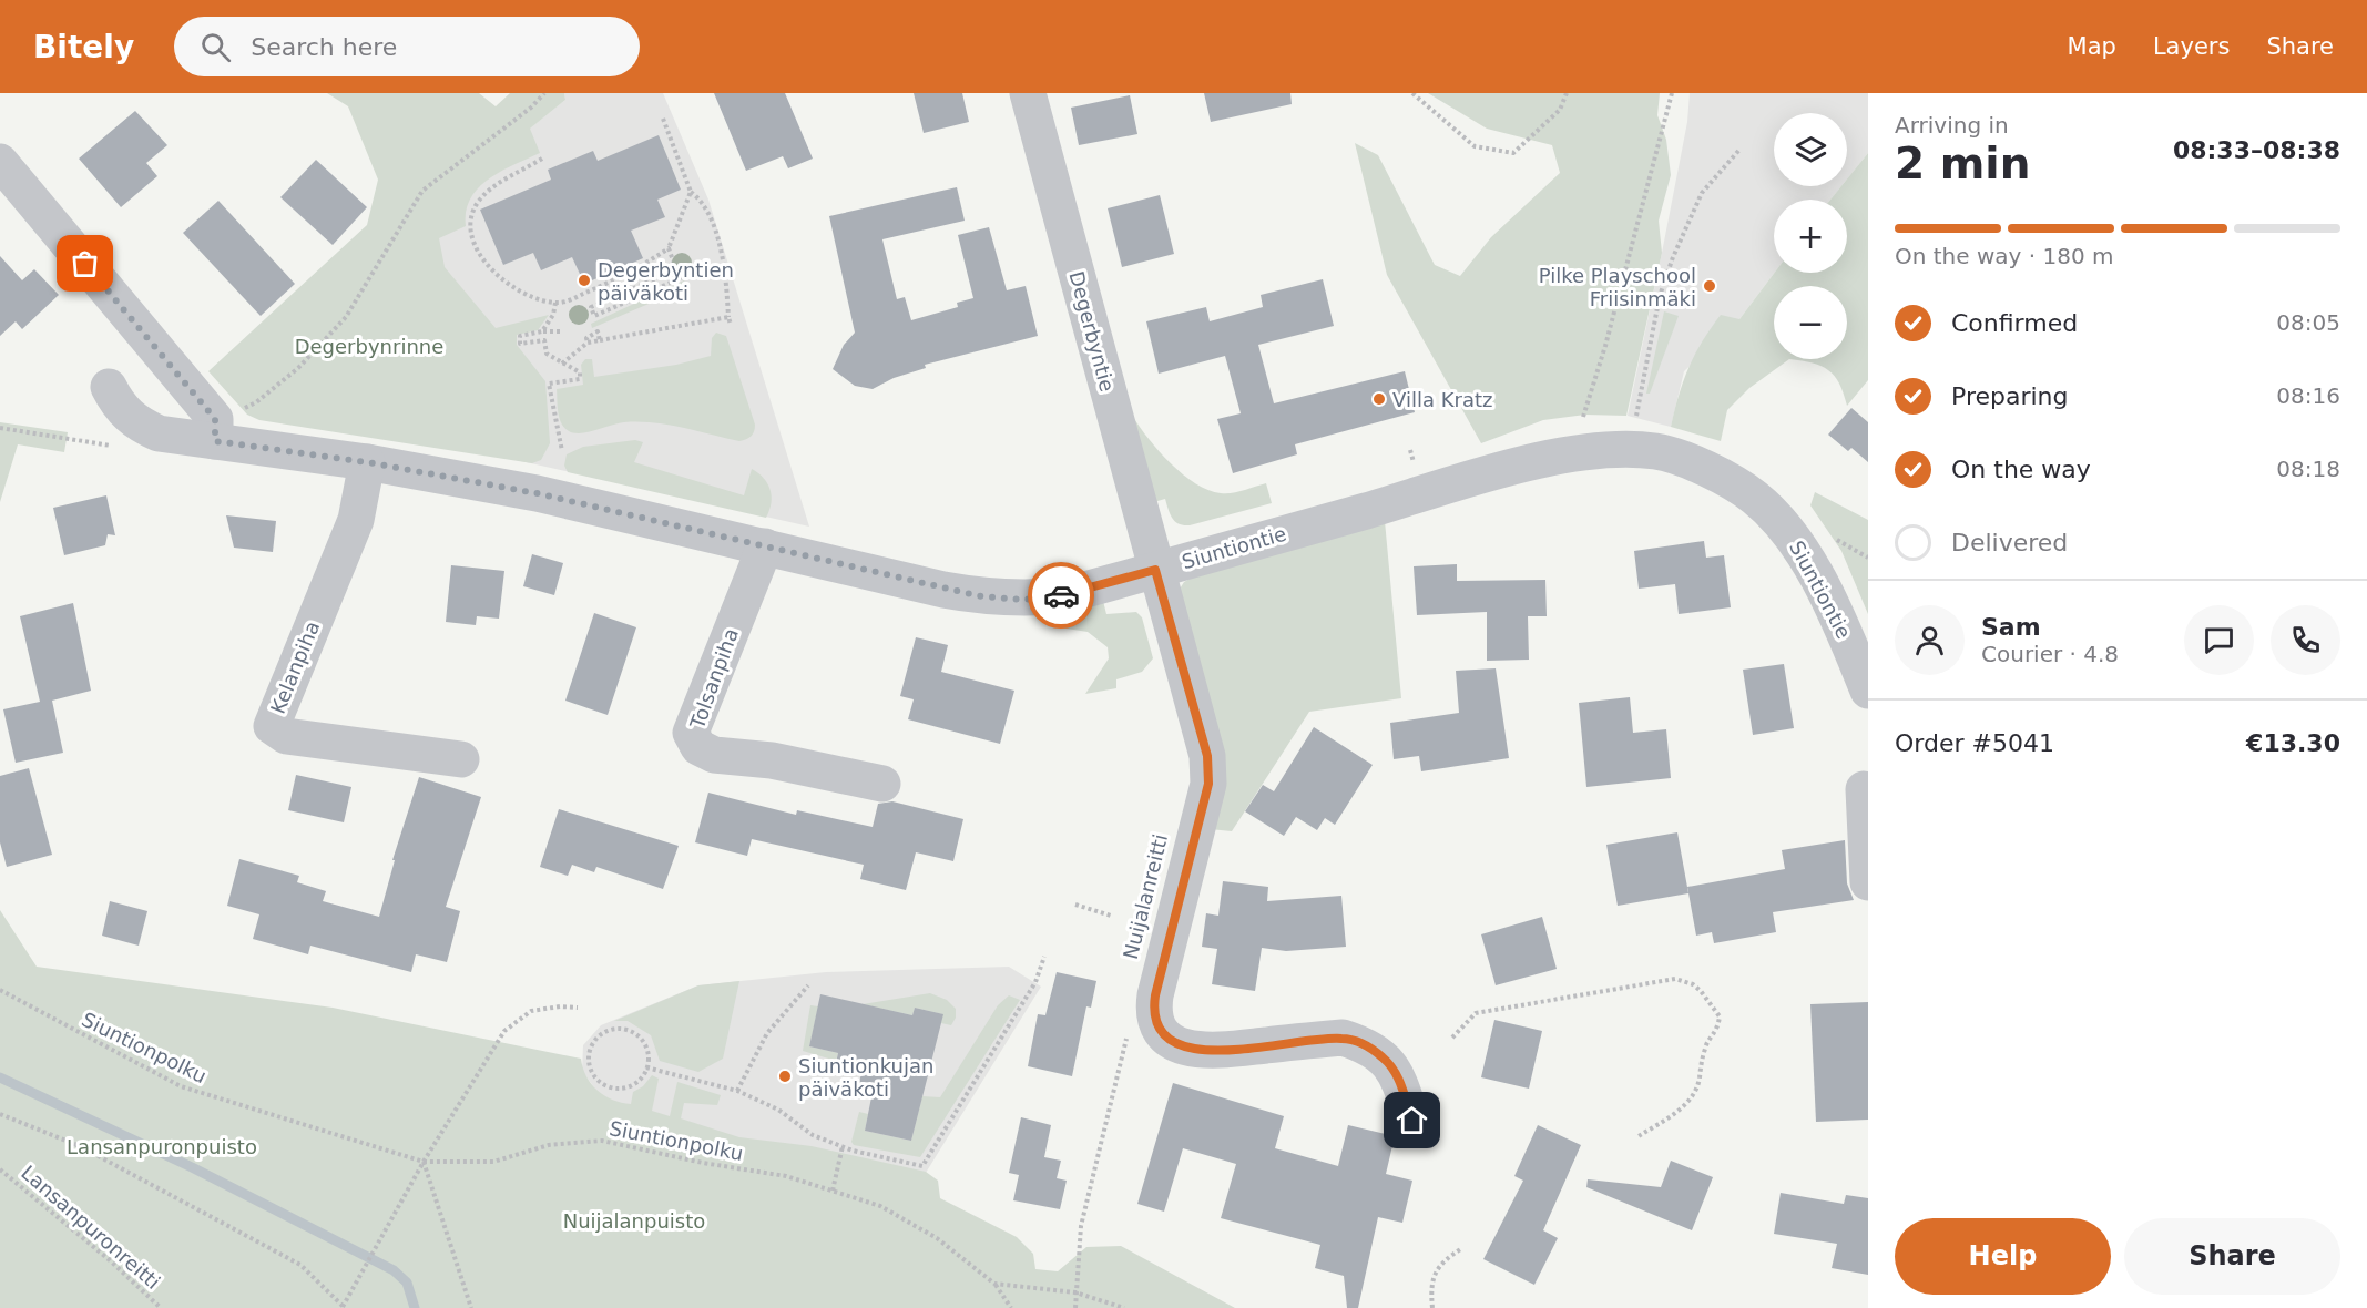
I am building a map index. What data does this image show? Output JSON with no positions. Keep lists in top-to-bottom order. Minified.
{"streets":{"street":["Degerbyntie","Siuntiontie","Kelanpiha","Tolsanpiha"],"path":["Siuntionpolku","Lansanpuronreitti"]},"crossings":[["Degerbyntie","Siuntiontie"],["Siuntiontie","Kelanpiha"],["Siuntiontie","Tolsanpiha"]],"parks":["Degerbynrinne","Lansanpuronpuisto","Nuijalanpuisto"],"places":["Degerbyntien päiväkoti","Pilke Playschool Friisinmäki","Villa Kratz","Siuntionkujan päiväkoti"],"page":{"header":"Bitely","search":"Search here","nav":["Map","Layers","Share"],"heading":["2 min","Arriving in","08:33–08:38"],"panel":["Sam","Courier · 4.8","Order #5041","€13.30"],"map_buttons":["+","−"],"bar":"On the way · 180 m","list":[["Confirmed","08:05"],["Preparing","08:16"],["On the way","08:18"],"Delivered"],"buttons":["Help","Share"]}}
